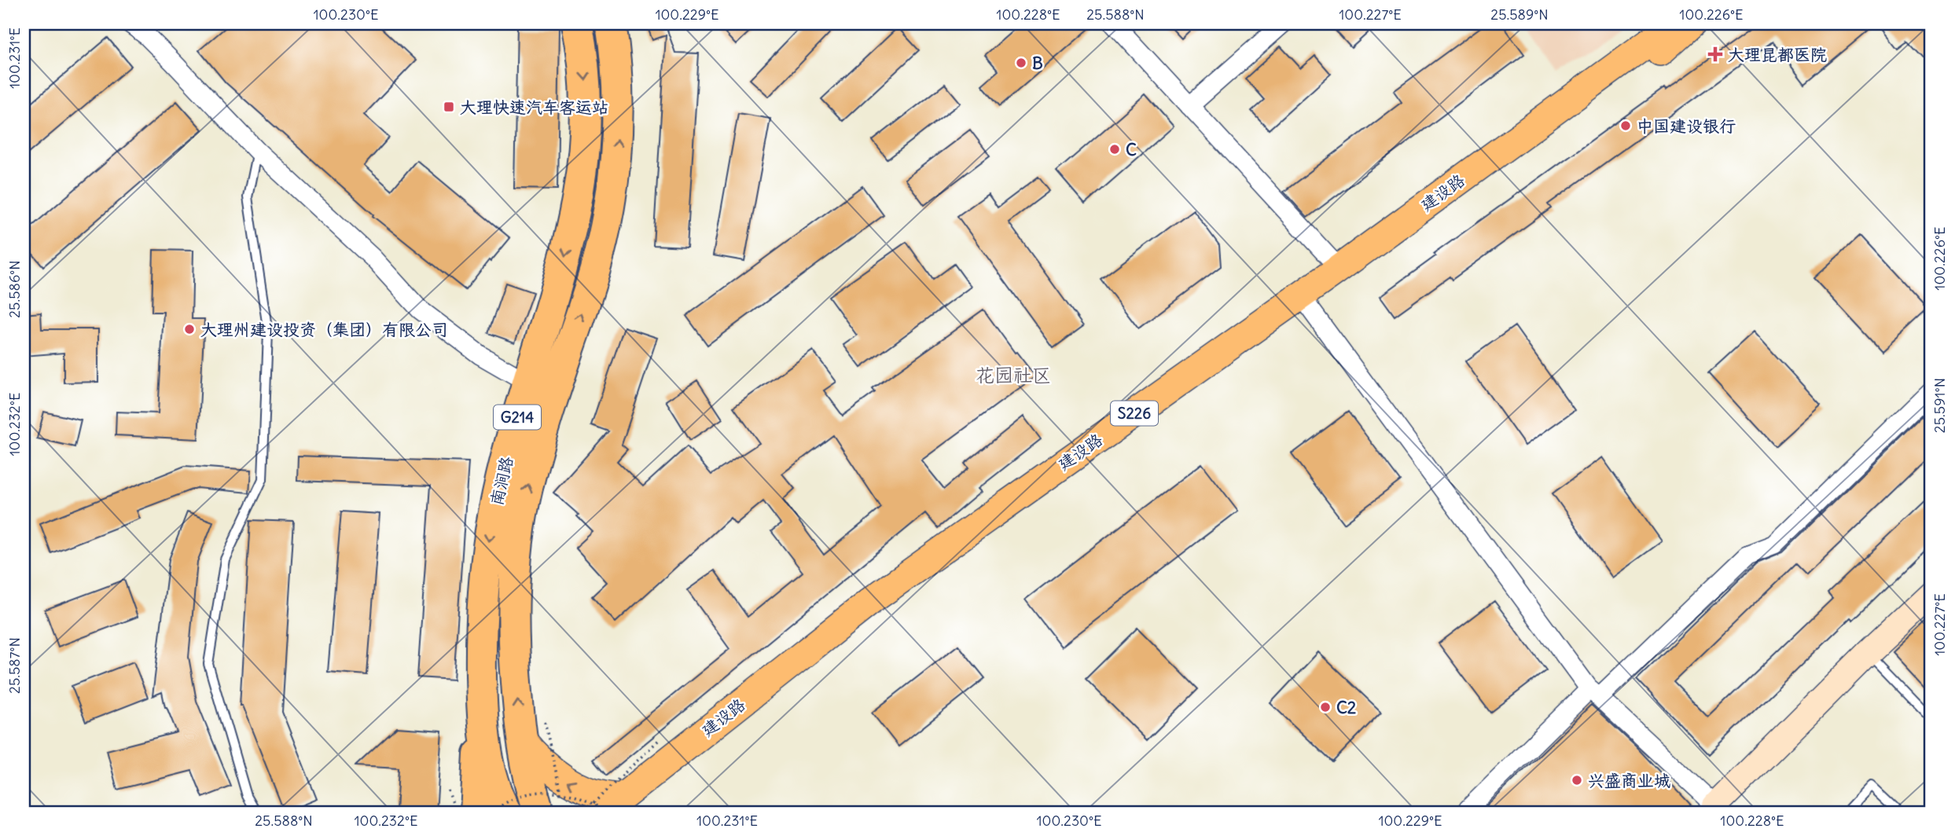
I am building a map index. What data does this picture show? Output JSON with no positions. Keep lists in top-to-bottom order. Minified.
{"streets":{"highway":["G214","南涧路"],"main road":["建设路","S226"]},"districts":["花园社区"],"places":{"health":["大理昆都医院"],"other":["B","中国建设银行","C","大理州建设投资（集团）有限公司","C2","兴盛商业城"],"transit":["大理快速汽车客运站"]},"coordinates":["100.230°E","100.229°E","100.228°E","25.588°N","100.227°E","25.589°N","100.226°E","100.231°E","25.586°N","25.591°N","100.232°E","25.587°N"]}
